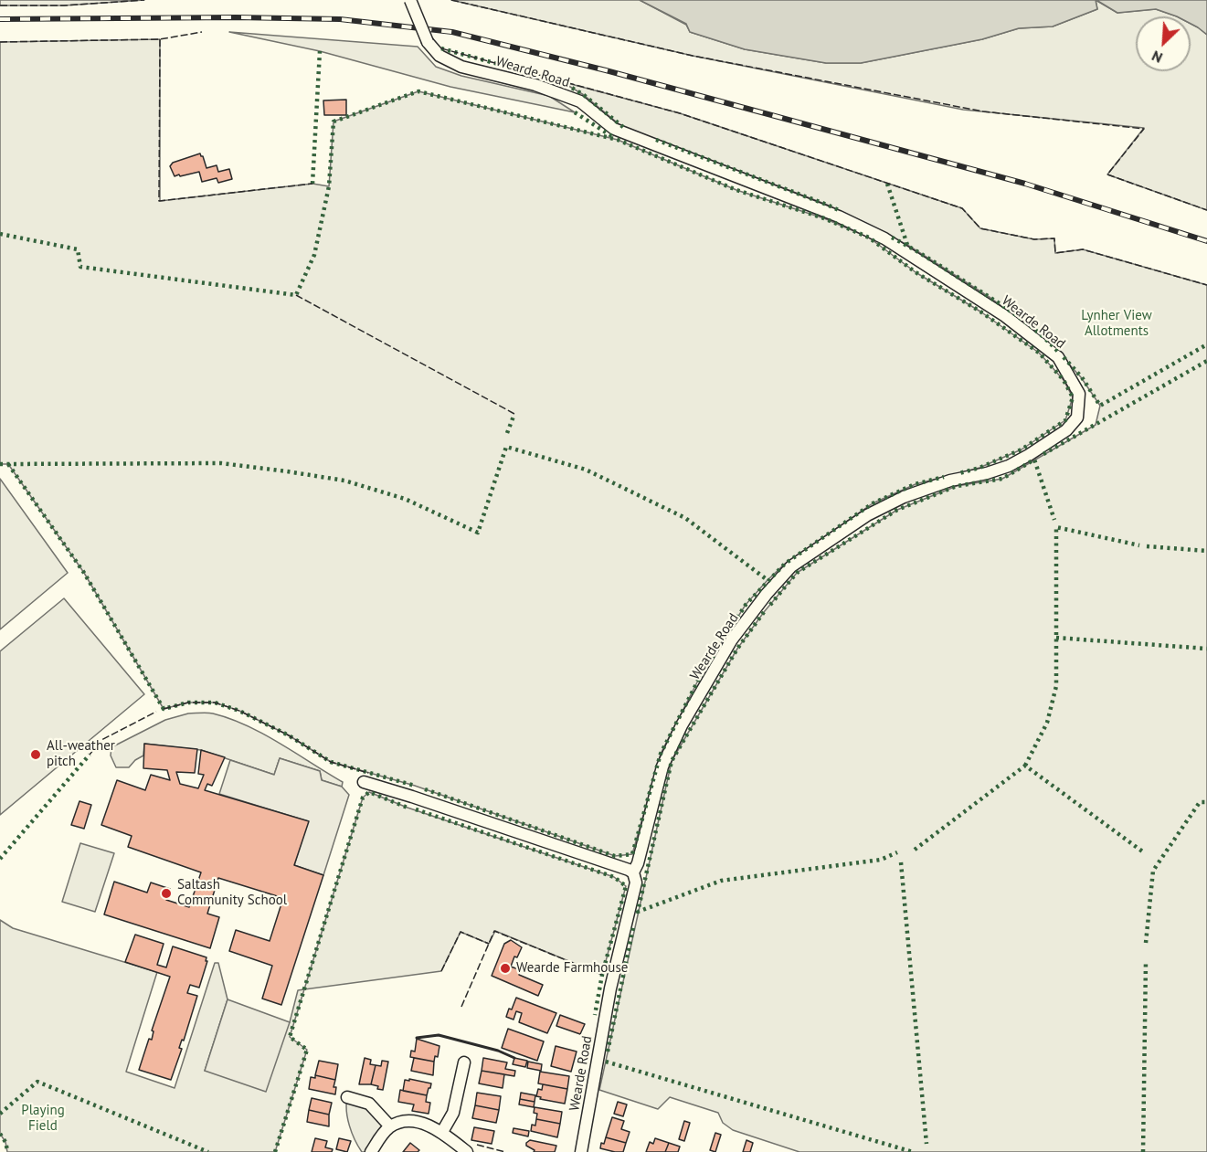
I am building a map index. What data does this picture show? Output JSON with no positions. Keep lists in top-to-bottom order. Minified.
{"streets":{"street":["Wearde Road"]},"parks":["Lynher View Allotments","Playing Field"],"places":["All-weather pitch","Saltash Community School","Wearde Farmhouse"],"north":"bottom left"}
